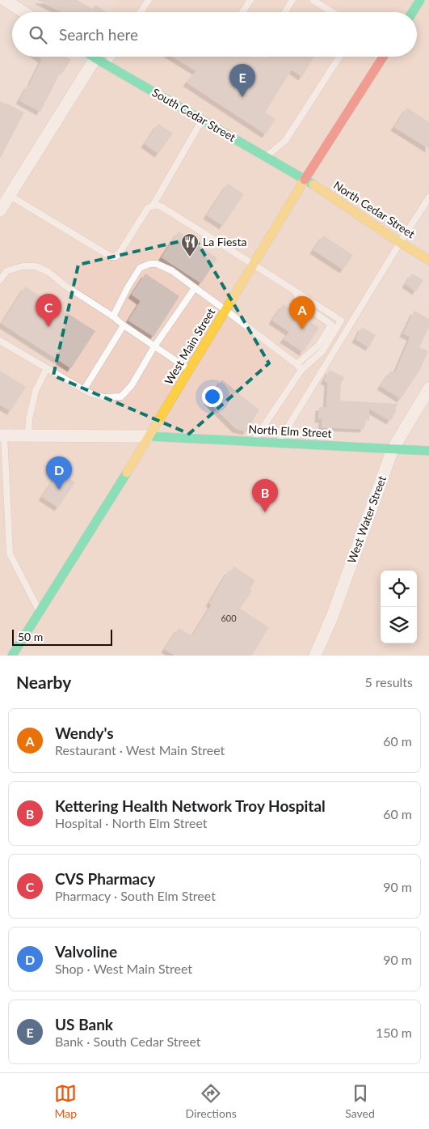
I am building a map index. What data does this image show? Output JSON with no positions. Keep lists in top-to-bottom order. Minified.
{"streets":{"main road":["South Cedar Street","North Cedar Street","West Main Street","North Elm Street"],"street":["West Water Street"]},"crossings":[["South Cedar Street","North Cedar Street"],["South Cedar Street","West Main Street"],["North Cedar Street","West Main Street"],["West Main Street","North Elm Street"],["North Elm Street","West Water Street"]],"places":{"restaurant":["La Fiesta"]},"house_numbers":["600"],"scale_bar":"50 m","page":{"search":"Search here","pins":["E","C","A","D","B"],"scale":"50 m","heading":["Nearby","5 results"],"list":[{"mark":"A","name":"Wendy's","note":"Restaurant · West Main Street","value":"60 m"},{"mark":"B","name":"Kettering Health Network Troy Hospital","note":"Hospital · North Elm Street","value":"60 m"},{"mark":"C","name":"CVS Pharmacy","note":"Pharmacy · South Elm Street","value":"90 m"},{"mark":"D","name":"Valvoline","note":"Shop · West Main Street","value":"90 m"},{"mark":"E","name":"US Bank","note":"Bank · South Cedar Street","value":"150 m"}],"nav":["Map","Directions","Saved"]}}
